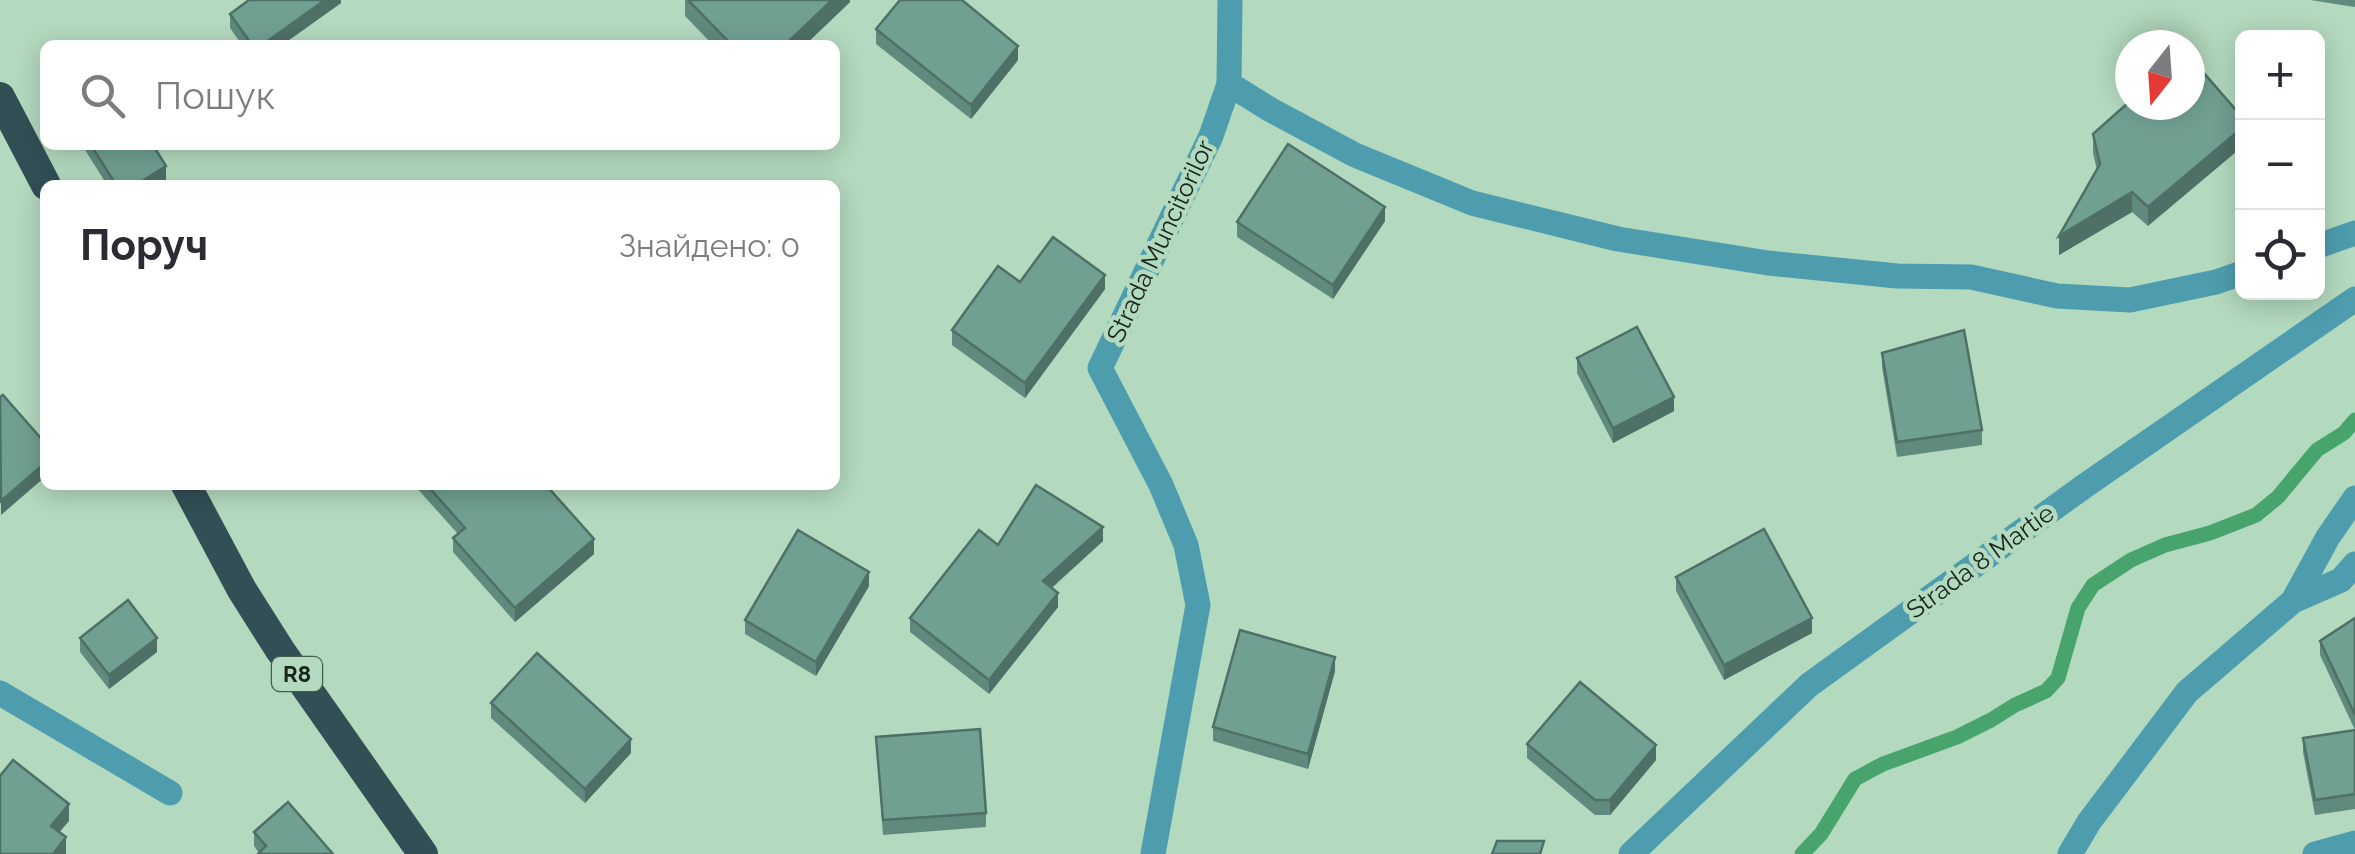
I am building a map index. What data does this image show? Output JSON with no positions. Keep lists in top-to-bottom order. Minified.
{"streets":{"highway":["R8"],"street":["Strada Muncitorilor","Strada 8 Martie"]},"north":"bottom","page":{"map_buttons":["+","−"],"search":"Пошук","heading":["Поруч","Знайдено: 0"]}}
